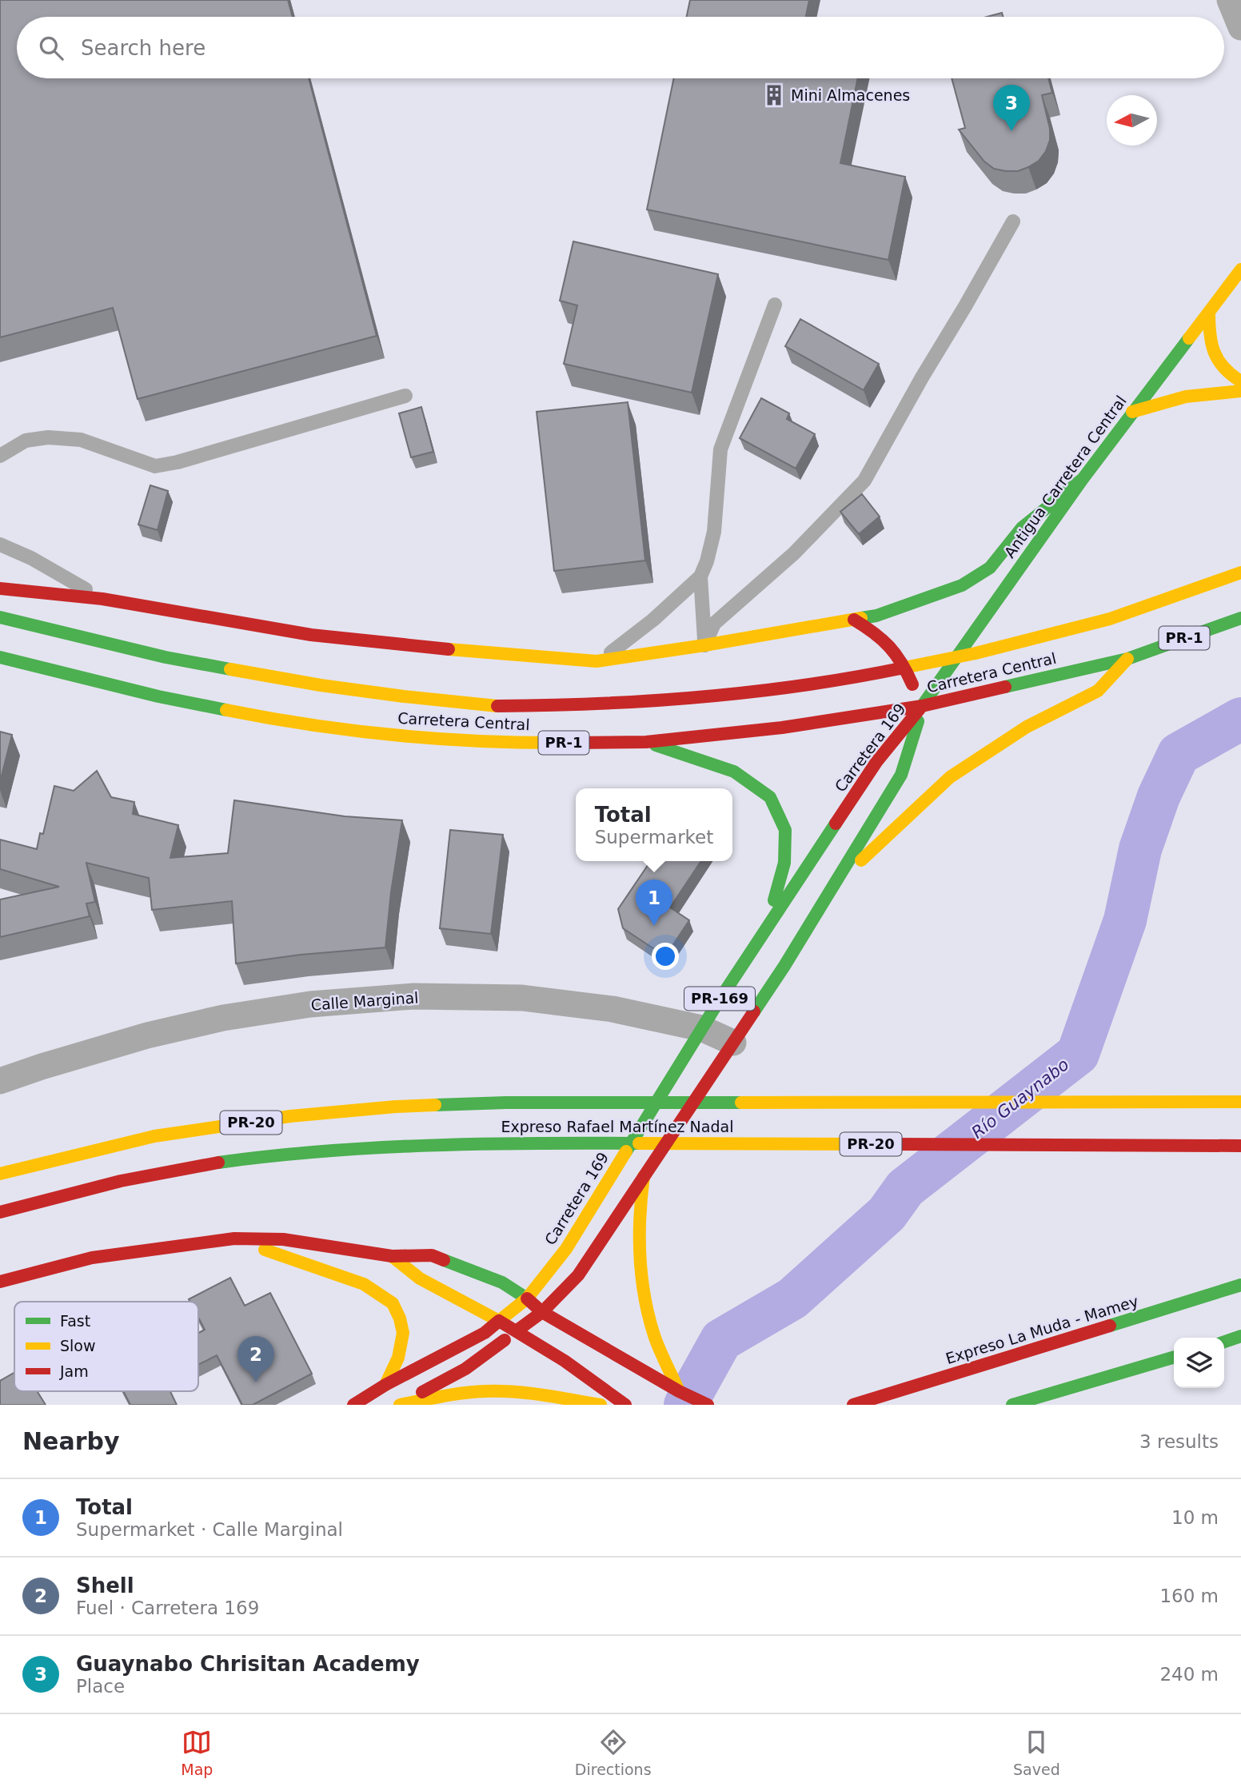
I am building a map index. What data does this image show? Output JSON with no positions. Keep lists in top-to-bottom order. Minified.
{"streets":{"main road":["Antigua Carretera Central","PR-1","Carretera Central","Carretera 169","PR-169","PR-20","Expreso Rafael Martínez Nadal","Expreso La Muda - Mamey"],"street":["Calle Marginal"]},"crossings":[["Antigua Carretera Central","Carretera Central"],["Antigua Carretera Central","Carretera 169"],["PR-1","Carretera Central"],["Carretera Central","Carretera 169"],["Carretera 169","Calle Marginal"]],"water":["Río Guaynabo"],"places":{"building":["Mini Almacenes"]},"legend":["Fast","Slow","Jam"],"north":"left","page":{"search":"Search here","pins":["3","1","2"],"popup":["Total","Supermarket"],"heading":["Nearby","3 results"],"list":[{"mark":"1","name":"Total","note":"Supermarket · Calle Marginal","value":"10 m"},{"mark":"2","name":"Shell","note":"Fuel · Carretera 169","value":"160 m"},{"mark":"3","name":"Guaynabo Chrisitan Academy","note":"Place","value":"240 m"}],"nav":["Map","Directions","Saved"]}}
